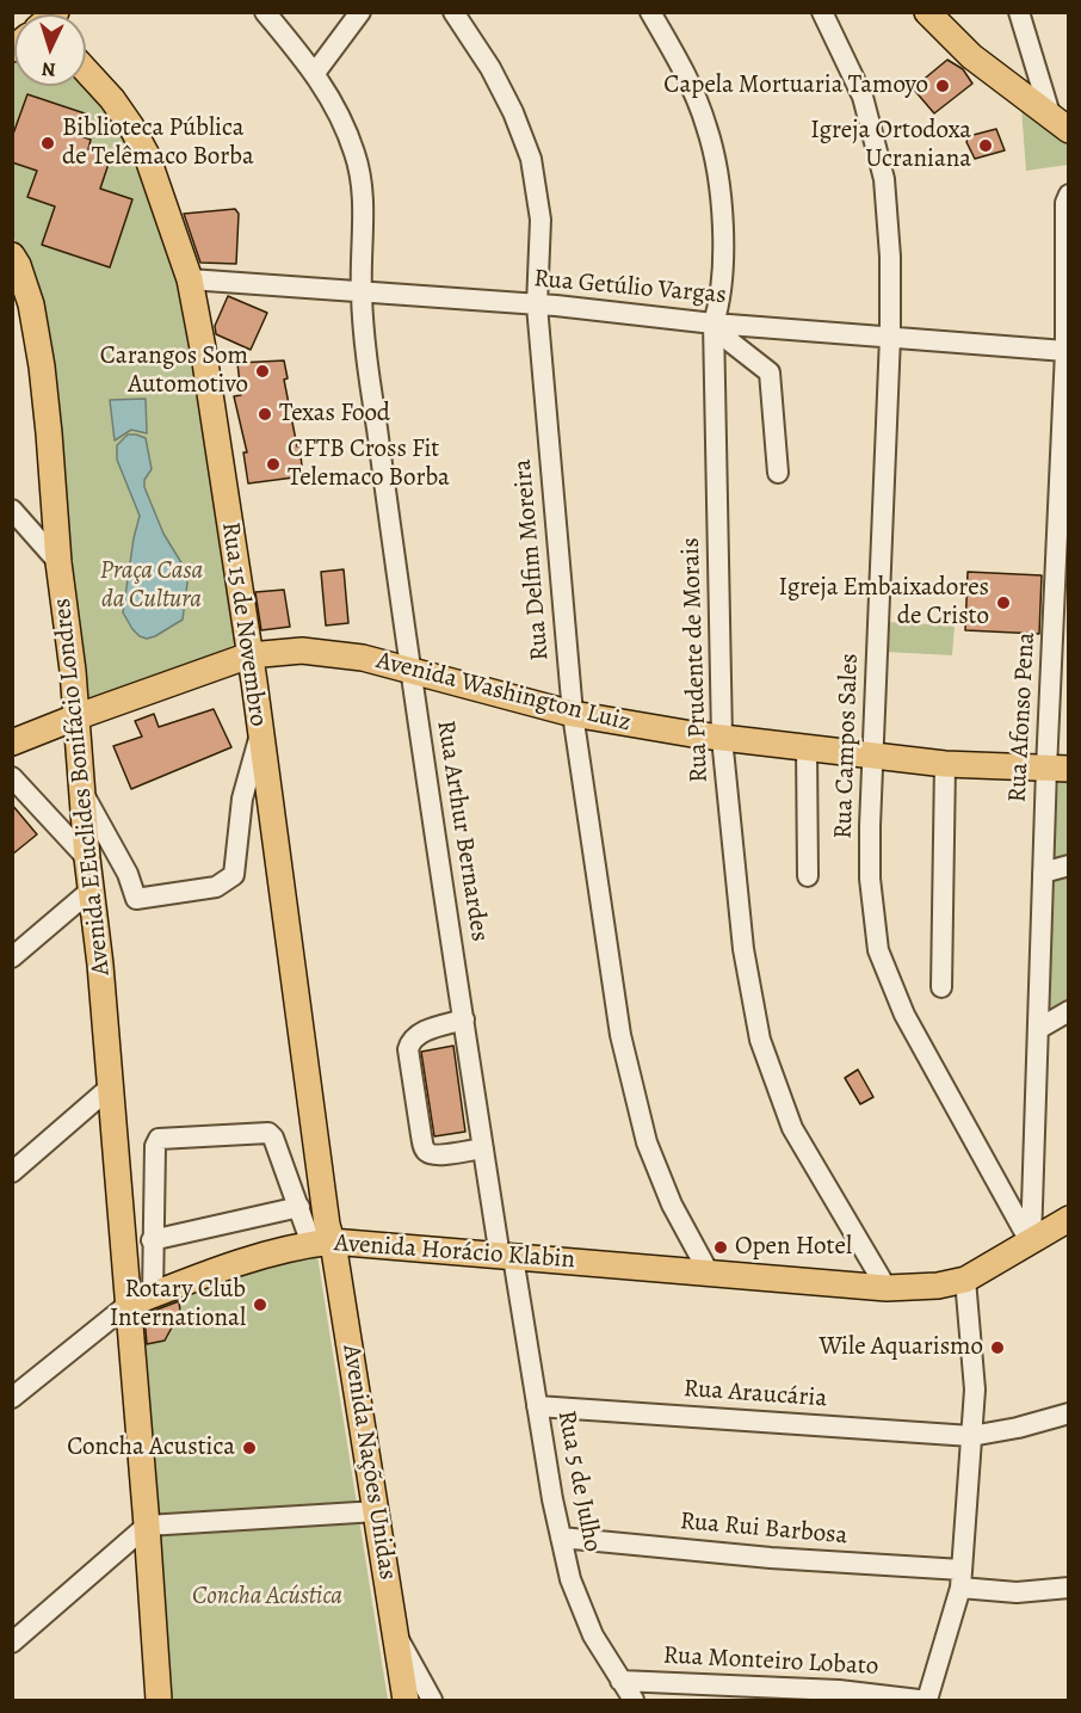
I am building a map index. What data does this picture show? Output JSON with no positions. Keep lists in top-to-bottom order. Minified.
{"streets":{"main road":["Rua 15 de Novembro","Avenida Washington Luiz","Avenida EEuclides Bonifácio Londres","Avenida Horácio Klabin","Avenida Nações Unidas"],"street":["Rua Getúlio Vargas","Rua Delfim Moreira","Rua Prudente de Morais","Rua Afonso Pena","Rua Campos Sales","Rua Arthur Bernardes","Rua Araucária","Rua 5 de Julho","Rua Rui Barbosa","Rua Monteiro Lobato"]},"crossings":[["Rua Getúlio Vargas","Rua Delfim Moreira"],["Rua Getúlio Vargas","Rua 15 de Novembro"],["Rua Getúlio Vargas","Rua Prudente de Morais"],["Rua Getúlio Vargas","Rua Afonso Pena"],["Rua Getúlio Vargas","Rua Campos Sales"],["Rua Getúlio Vargas","Rua Arthur Bernardes"],["Rua Delfim Moreira","Avenida Washington Luiz"],["Rua Delfim Moreira","Avenida Horácio Klabin"],["Rua 15 de Novembro","Avenida Washington Luiz"],["Rua 15 de Novembro","Avenida Horácio Klabin"],["Rua 15 de Novembro","Avenida Nações Unidas"],["Rua Prudente de Morais","Avenida Washington Luiz"],["Rua Prudente de Morais","Avenida Horácio Klabin"],["Avenida Washington Luiz","Rua Afonso Pena"],["Avenida Washington Luiz","Rua Campos Sales"],["Avenida Washington Luiz","Avenida EEuclides Bonifácio Londres"],["Avenida Washington Luiz","Rua Arthur Bernardes"],["Rua Afonso Pena","Rua Campos Sales"],["Rua Afonso Pena","Avenida Horácio Klabin"],["Rua Campos Sales","Avenida Horácio Klabin"],["Avenida EEuclides Bonifácio Londres","Avenida Horácio Klabin"],["Rua Arthur Bernardes","Avenida Horácio Klabin"],["Rua Arthur Bernardes","Rua 5 de Julho"],["Avenida Horácio Klabin","Avenida Nações Unidas"],["Avenida Horácio Klabin","Rua 5 de Julho"],["Rua Araucária","Rua 5 de Julho"],["Rua 5 de Julho","Rua Rui Barbosa"],["Rua 5 de Julho","Rua Monteiro Lobato"]],"parks":["Praça Casa da Cultura","Concha Acústica"],"places":["Capela Mortuaria Tamoyo","Biblioteca Pública de Telêmaco Borba","Igreja Ortodoxa Ucraniana","Carangos Som Automotivo","Texas Food","CFTB Cross Fit Telemaco Borba","Igreja Embaixadores de Cristo","Open Hotel","Rotary Club International","Wile Aquarismo","Concha Acustica"],"north":"bottom"}
